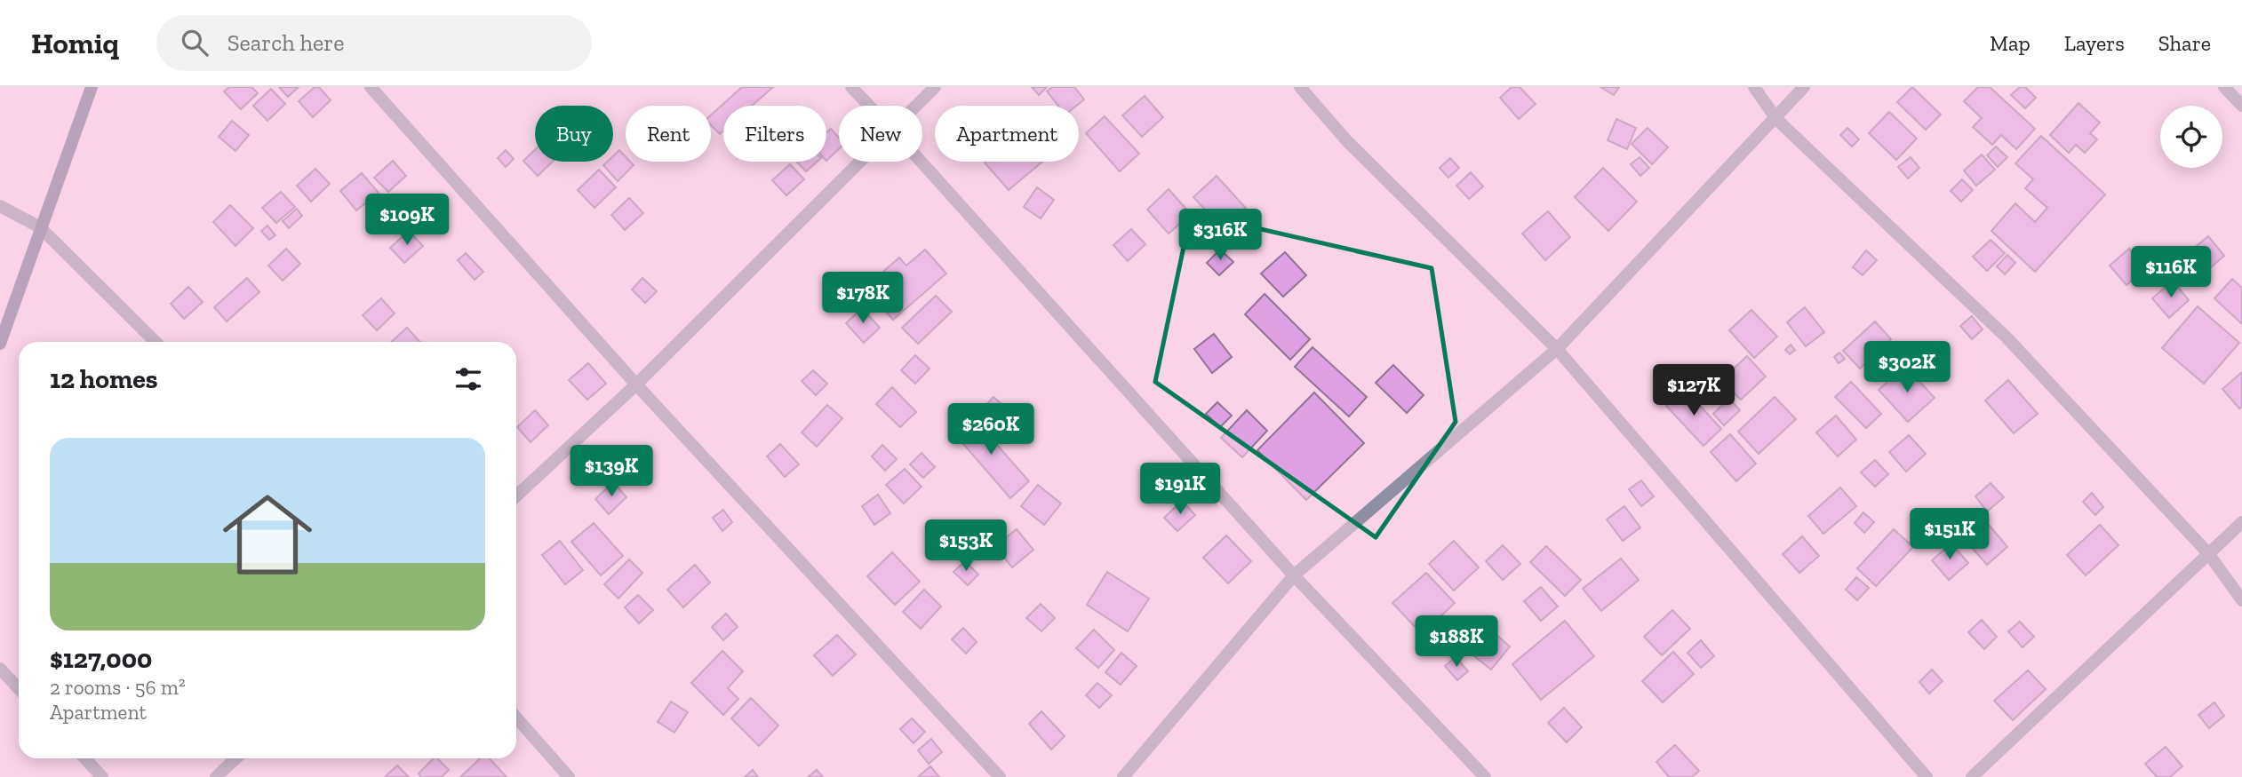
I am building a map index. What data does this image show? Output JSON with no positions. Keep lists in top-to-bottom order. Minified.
{"page":{"header":"Homiq","search":"Search here","nav":["Map","Layers","Share"],"chip":["Buy","Rent","Filters","New","Apartment"],"price":["$109K","$316K","$116K","$178K","$302K","$127K","$260K","$139K","$191K","$151K","$153K","$188K"],"heading":"12 homes","list":[{"name":"$127,000","note":"2 rooms · 56 m² · Apartment"}]}}
